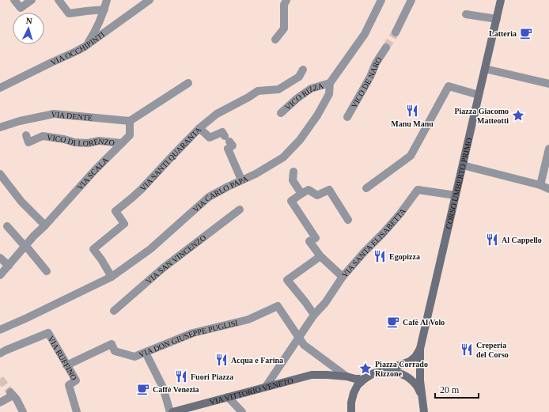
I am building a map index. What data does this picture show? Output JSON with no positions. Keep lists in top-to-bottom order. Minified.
{"streets":{"street":["VIA OCCHIPINTI","VICO DE NARO","VICO RIZZA","VIA DENTE","VICO DI LORENZO","VIA SANTI QUARANTA","VIA SCALA","CORSO UMBERTO PRIMO","VIA CARLO PAPA","VIA SANTA ELISABETTA","VIA SAN VINCENZO","VIA DON GIUSEPPE PUGLISI","VIA RUFFINO","VIA VITTORIO VENETO"]},"crossings":[["VICO RIZZA","VIA CARLO PAPA"],["VIA DENTE","VIA SCALA"],["VICO DI LORENZO","VIA SCALA"],["VIA SANTI QUARANTA","VIA CARLO PAPA"],["CORSO UMBERTO PRIMO","VIA SANTA ELISABETTA"],["VIA DON GIUSEPPE PUGLISI","VIA RUFFINO"]],"places":{"cafe":["Latteria","Cafè Al Volo","Caffè Venezia"],"restaurant":["Manu Manu","Al Cappello","Egopizza","Creperia del Corso","Acqua e Farina","Fuori Piazza"],"place":["Piazza Giacomo Matteotti","Piazza Corrado Rizzone"]},"scale_bar":"20 m","north":"top"}
